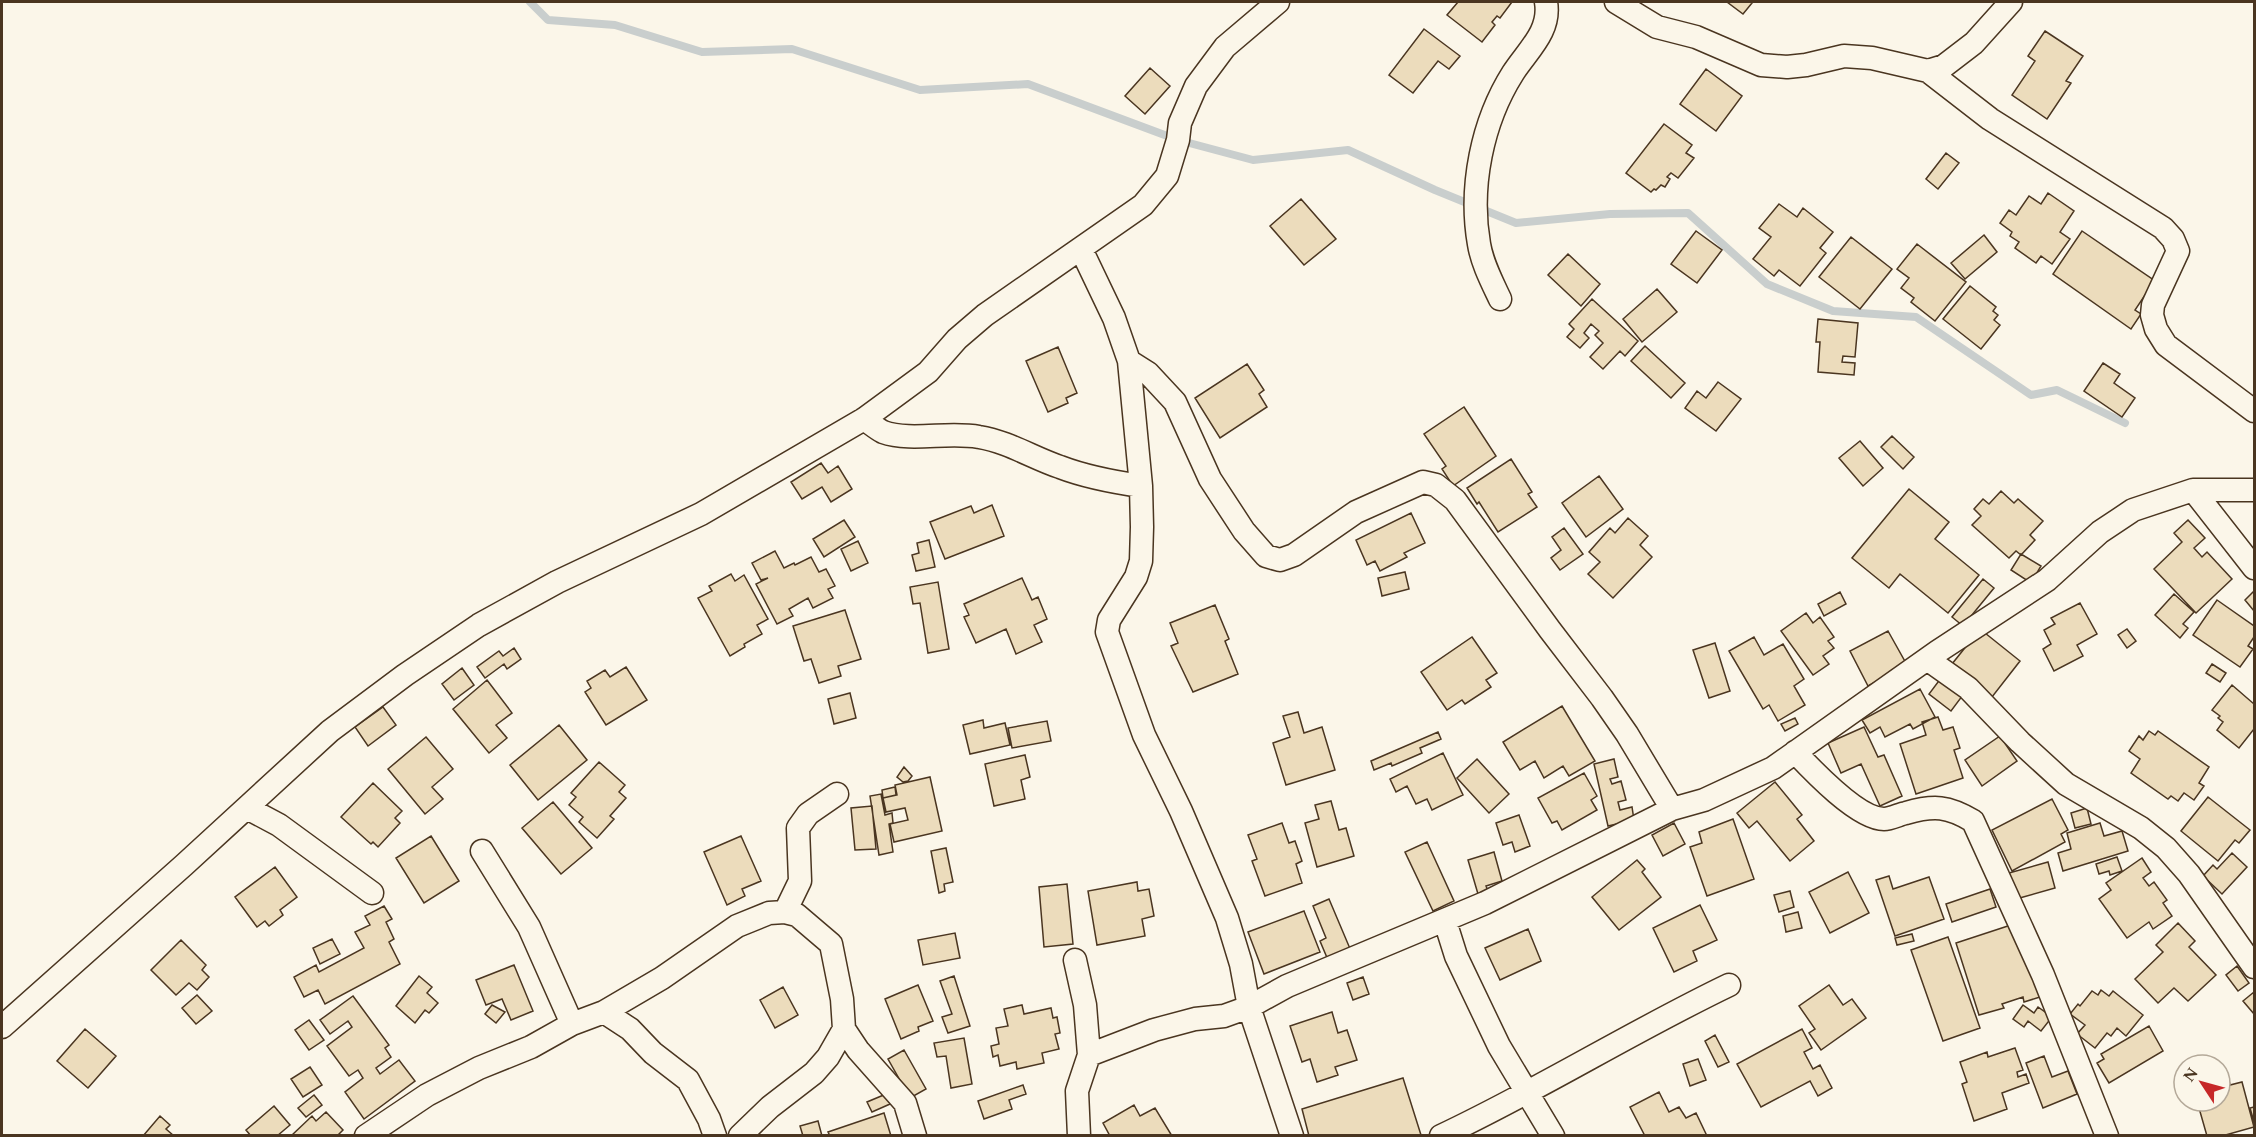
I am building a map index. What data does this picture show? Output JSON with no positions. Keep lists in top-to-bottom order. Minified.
{"north":"top left"}
